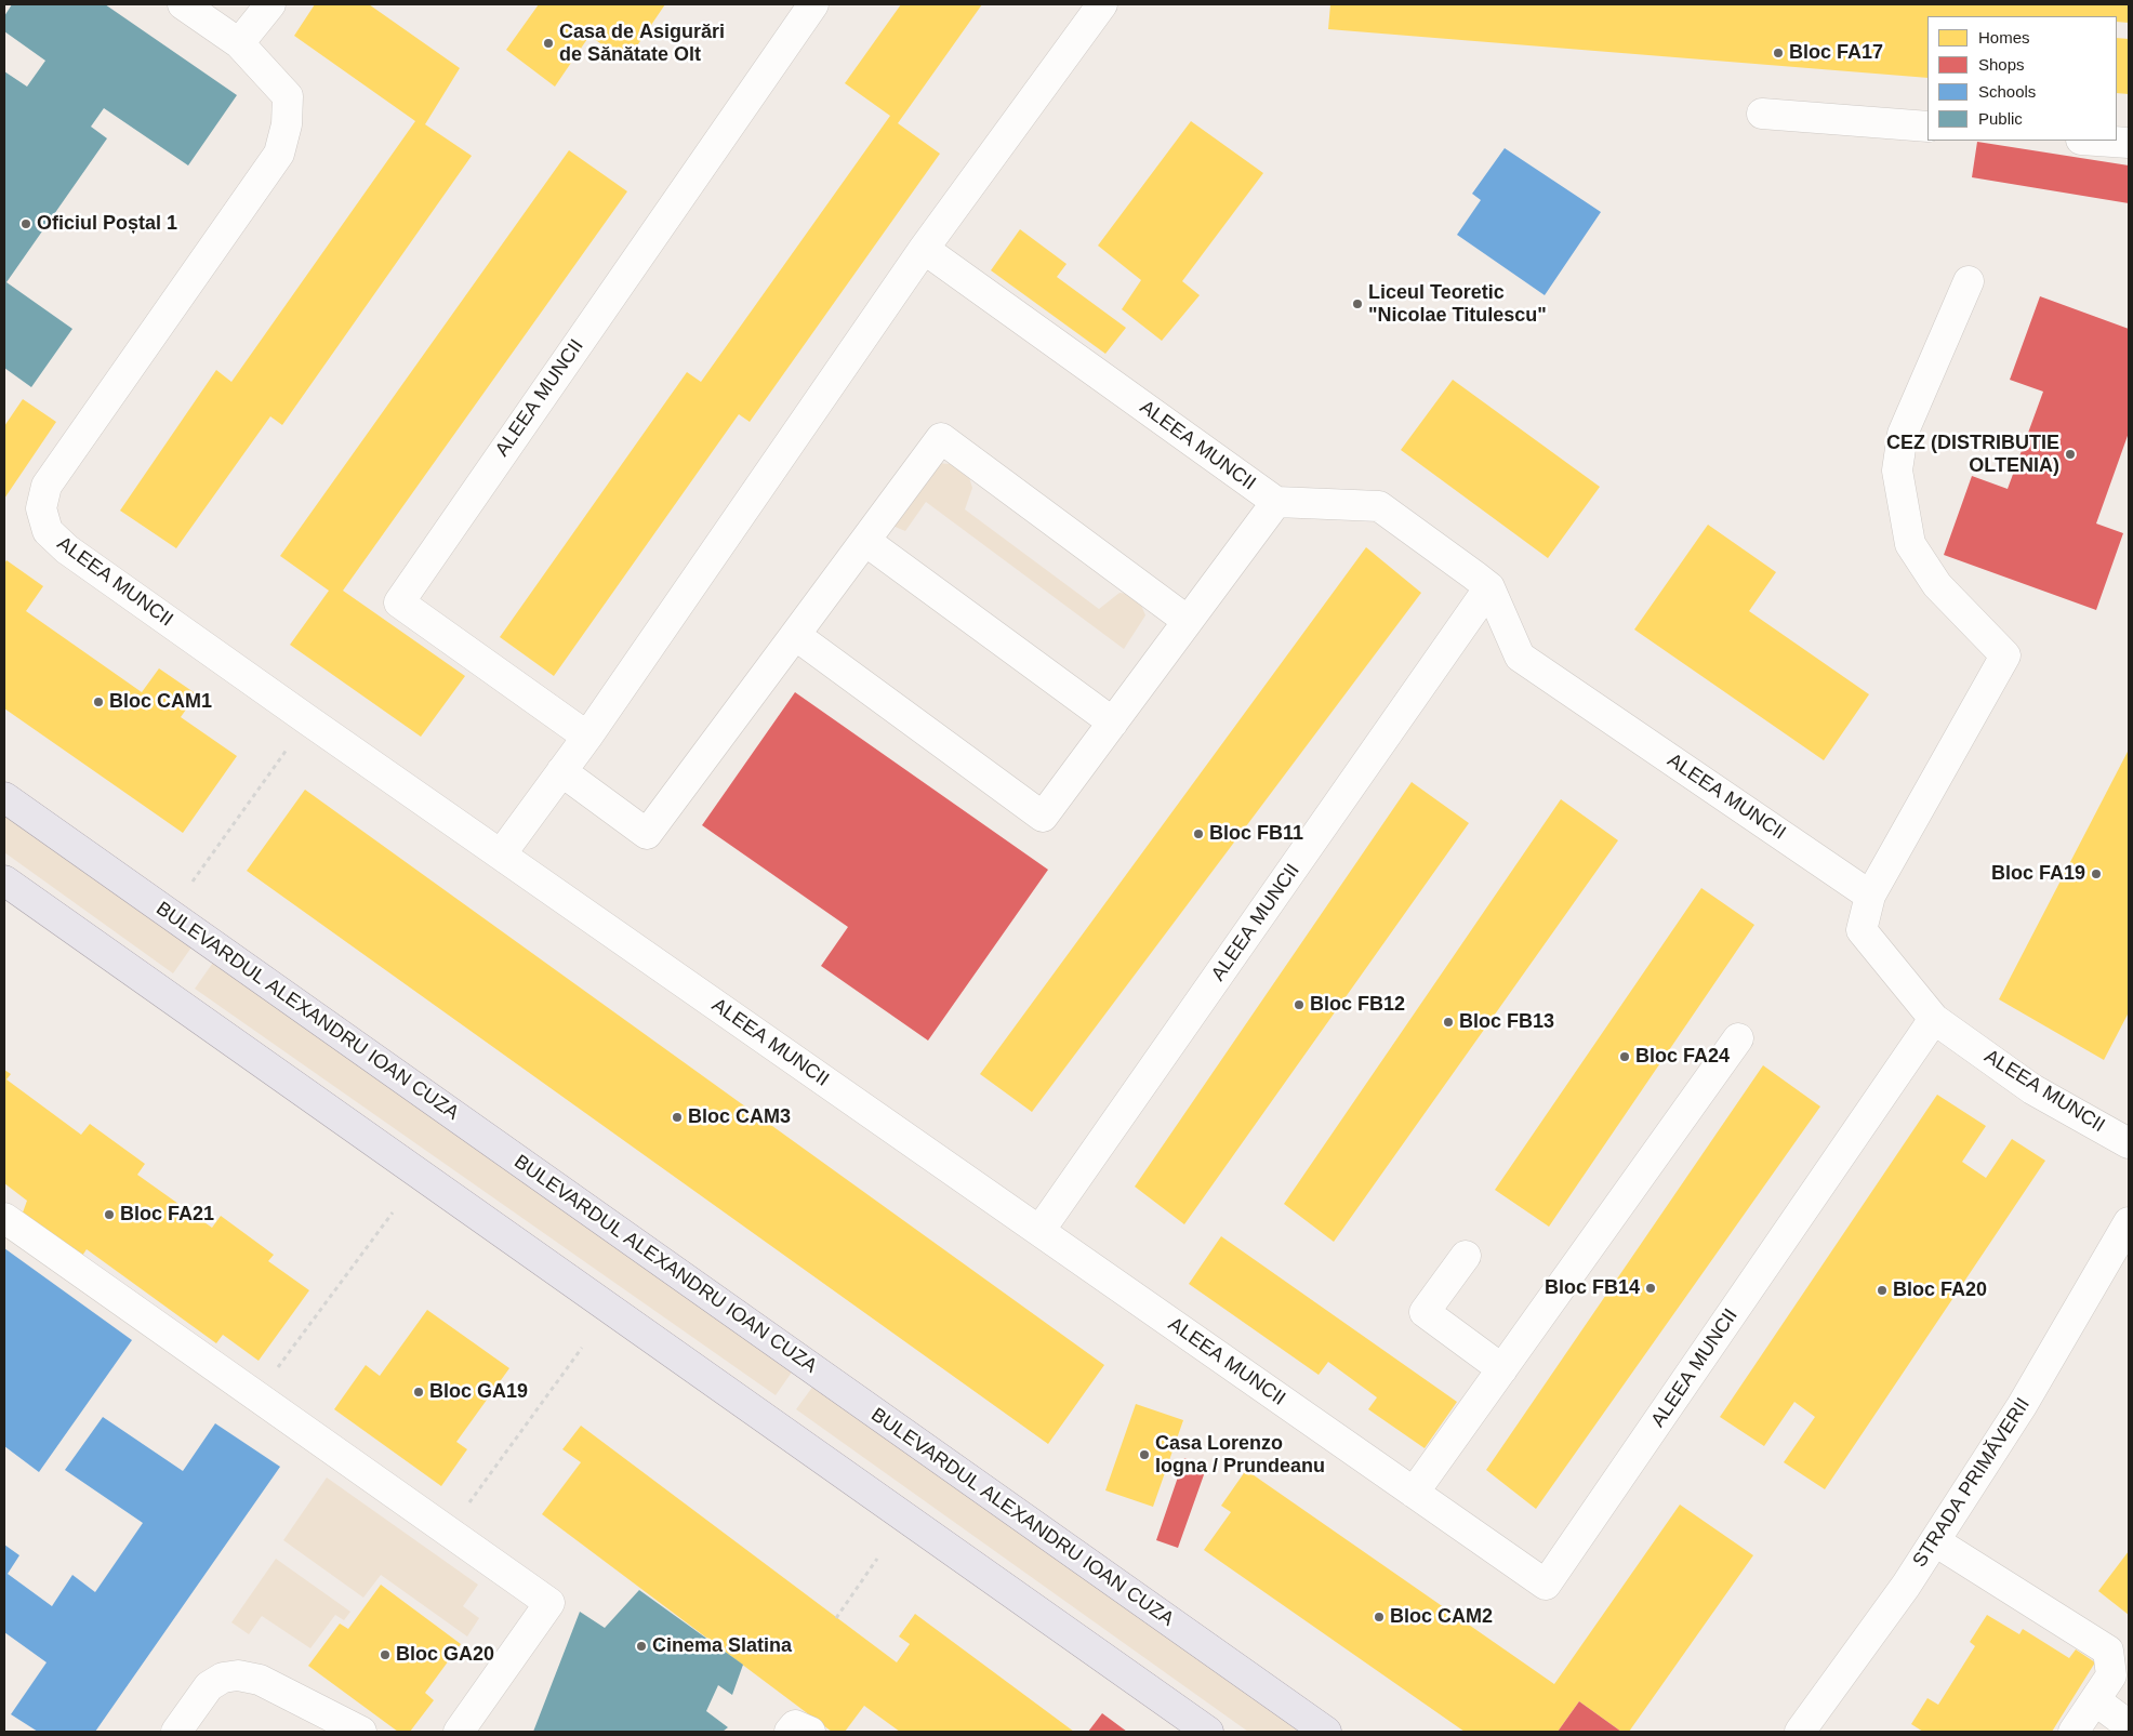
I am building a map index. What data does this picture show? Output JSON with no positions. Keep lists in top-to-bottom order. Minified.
{"streets":{"main road":["BULEVARDUL ALEXANDRU IOAN CUZA"],"street":["ALEEA MUNCII","STRADA PRIMĂVERII"]},"places":["Casa de Asigurări de Sănătate Olt","Bloc FA17","Oficiul Poștal 1","Liceul Teoretic \"Nicolae Titulescu\"","CEZ (DISTRIBUTIE OLTENIA)","Bloc CAM1","Bloc FB11","Bloc FA19","Bloc FB12","Bloc FB13","Bloc FA24","Bloc CAM3","Bloc FA21","Bloc FB14","Bloc FA20","Bloc GA19","Casa Lorenzo Iogna / Prundeanu","Bloc CAM2","Cinema Slatina","Bloc GA20"],"legend":["Homes","Shops","Schools","Public"]}
